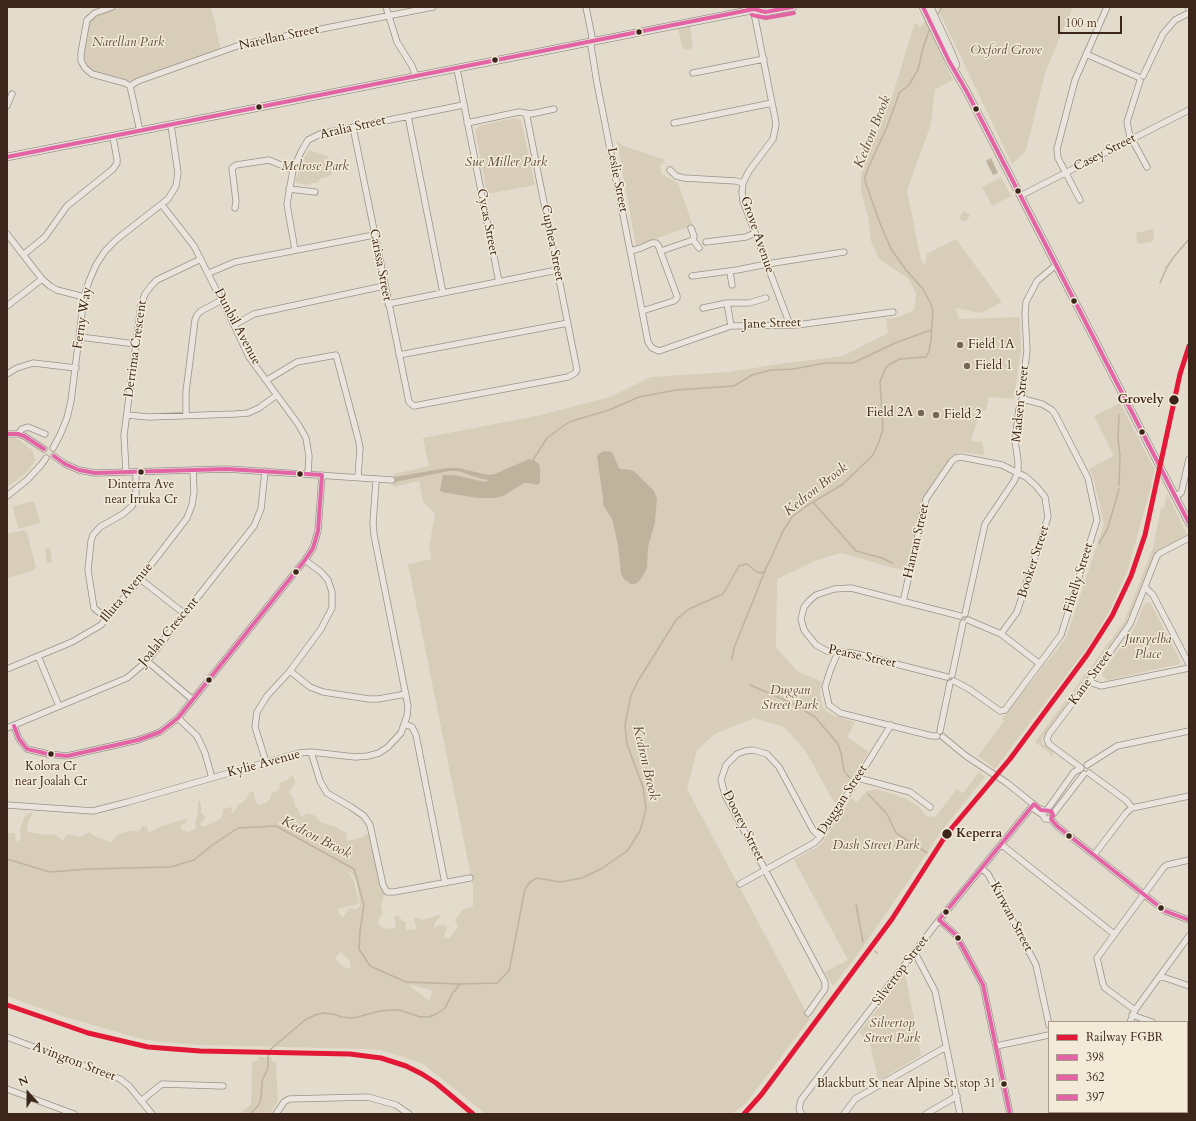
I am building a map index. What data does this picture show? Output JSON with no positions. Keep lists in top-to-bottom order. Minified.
{"streets":{"street":["Narellan Street","Aralia Street","Casey Street","Leslie Street","Cycas Street","Grove Avenue","Cuphea Street","Carissa Street","Ferny Way","Jane Street","Dunbil Avenue","Derrima Crescent","Madsen Street","Hanran Street","Booker Street","Fihelly Street","Illuta Avenue","Joalah Crescent","Pearse Street","Kane Street","Kylie Avenue","Duggan Street","Doorey Street","Kirwan Street","Silvertop Street","Avington Street"]},"crossings":[["Aralia Street","Cycas Street"],["Aralia Street","Carissa Street"],["Leslie Street","Jane Street"],["Grove Avenue","Jane Street"],["Cuphea Street","Carissa Street"],["Ferny Way","Dunbil Avenue"],["Dunbil Avenue","Derrima Crescent"],["Madsen Street","Hanran Street"],["Madsen Street","Booker Street"],["Madsen Street","Fihelly Street"],["Hanran Street","Booker Street"],["Hanran Street","Pearse Street"],["Duggan Street","Doorey Street"],["Kirwan Street","Silvertop Street"]],"water":["Kedron Brook"],"parks":["Narellan Park","Oxford Grove","Sue Miller Park","Melrose Park","Jurayelba Place","Duggan Street Park","Dash Street Park","Silvertop Street Park"],"places":["Field 1A","Field 1","Grovely","Field 2A","Field 2","Dinterra Ave near Irruka Cr","Kolora Cr near Joalah Cr","Keperra","Blackbutt St near Alpine St, stop 31"],"lines":["transit line 398","transit line 397","rail line FGBR","transit line 362"],"legend":["Railway FGBR","398","362","397"],"scale_bar":"100 m","north":"top"}
